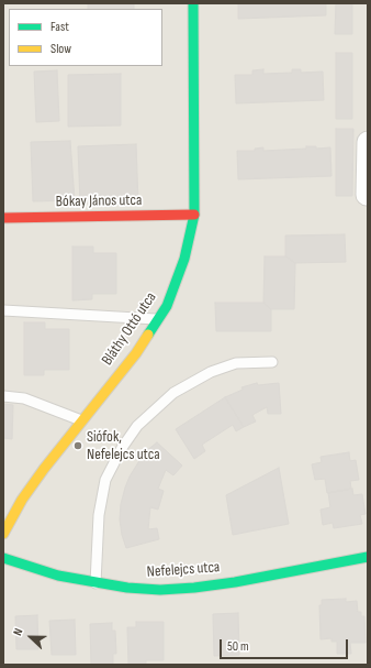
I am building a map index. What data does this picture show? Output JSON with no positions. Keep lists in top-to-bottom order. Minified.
{"streets":{"street":["Bókay János utca","Bláthy Ottó utca","Nefelejcs utca"]},"crossings":[["Bókay János utca","Bláthy Ottó utca"]],"places":["Siófok, Nefelejcs utca"],"legend":["Fast","Slow"],"scale_bar":"50 m","north":"left"}
